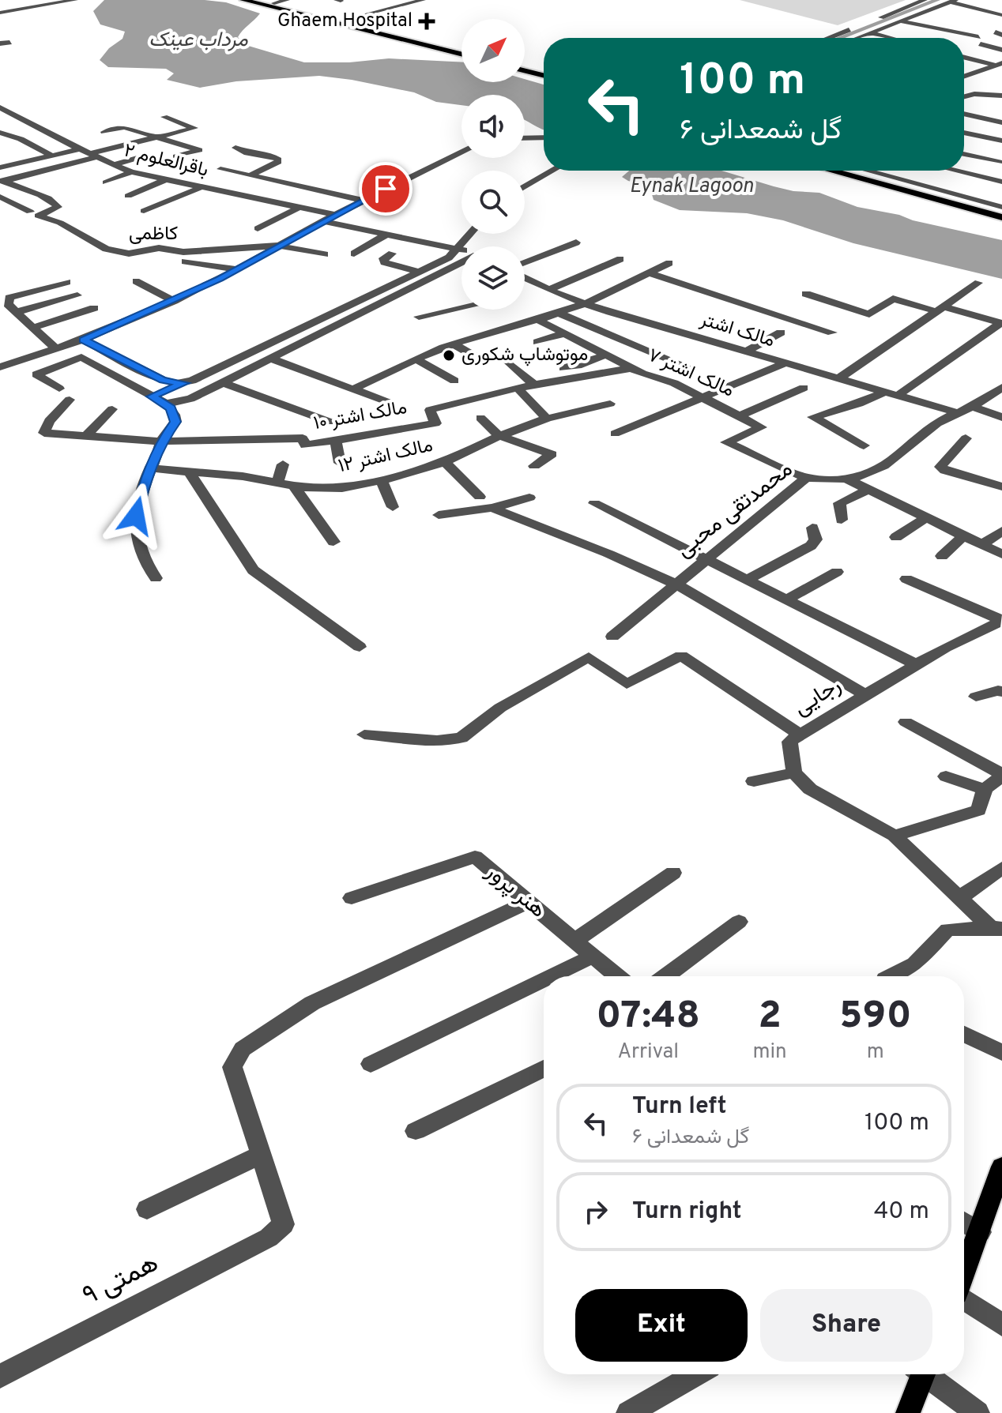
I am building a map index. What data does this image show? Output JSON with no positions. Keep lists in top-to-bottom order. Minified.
{"streets":{"street":["باقرالعلوم ۲","کاظمی","مالک اشتر","مالک اشتر ۷","مالک اشتر ۱۰","مالک اشتر ۱۲","محمدتقی محبی","رجایی","هنر پرور","همتی ۹"]},"crossings":[["مالک اشتر ۷","مالک اشتر ۱۰"],["مالک اشتر ۷","محمدتقی محبی"]],"water":["مرداب عینک","Eynak Lagoon"],"places":{"health":["Ghaem Hospital"],"other":["موتوشاپ شکوری"]},"north":"top right","page":{"turn":["100 m","گل شمعدانی ۶"],"eta":["07:48","Arrival","2","min","590","m"],"list":[{"name":"Turn left","note":"گل شمعدانی ۶","value":"100 m"},{"name":"Turn right","value":"40 m"}],"buttons":["Exit","Share"]}}
